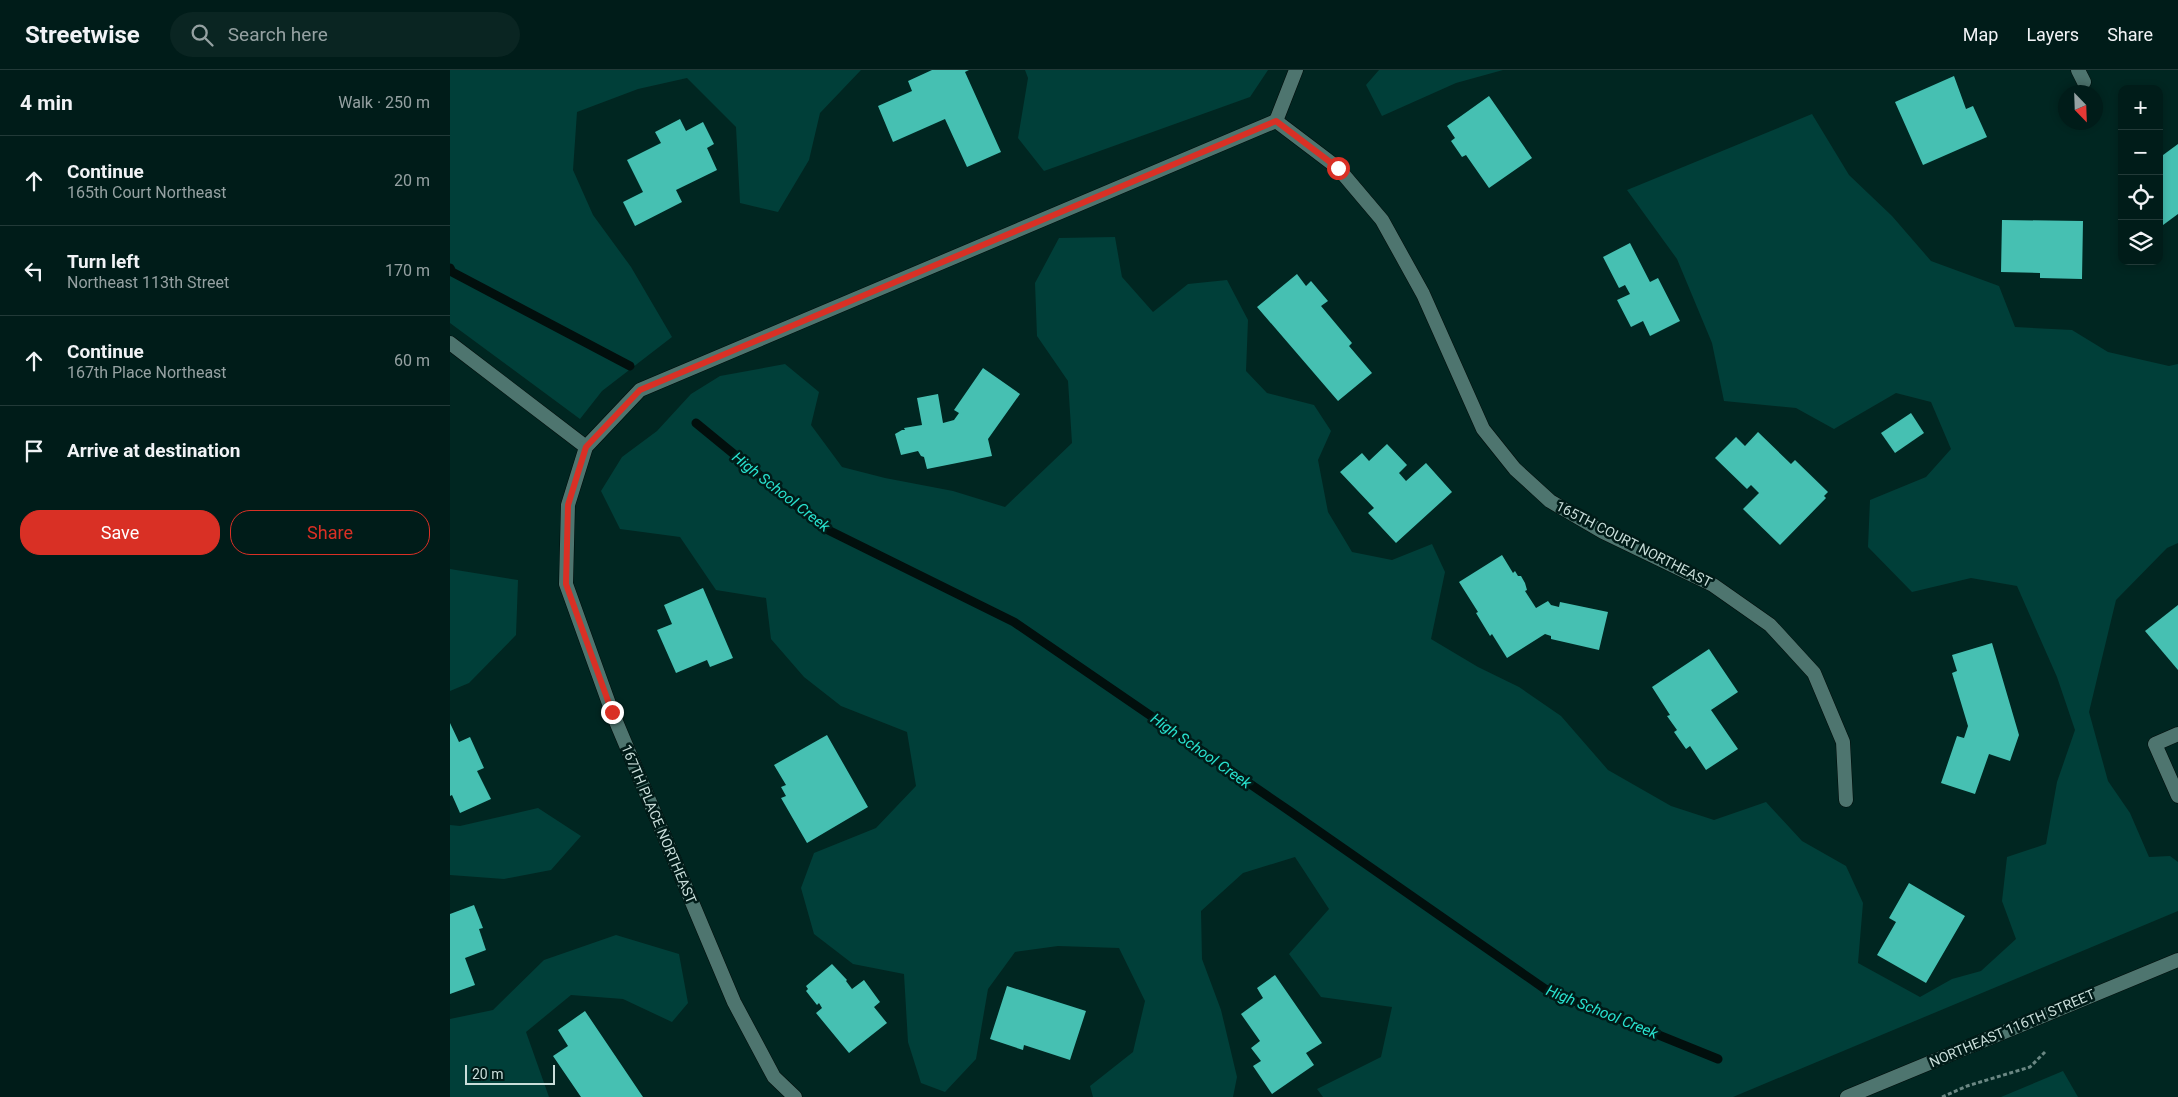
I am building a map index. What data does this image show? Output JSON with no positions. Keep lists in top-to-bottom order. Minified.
{"streets":{"street":["165TH COURT NORTHEAST","167TH PLACE NORTHEAST","NORTHEAST 116TH STREET"]},"water":["High School Creek"],"scale_bar":"20 m","north":"bottom right","page":{"header":"Streetwise","search":"Search here","nav":["Map","Layers","Share"],"heading":["4 min","Walk · 250 m"],"map_buttons":["+","−"],"list":[["Continue","165th Court Northeast","20 m"],["Turn left","Northeast 113th Street","170 m"],["Continue","167th Place Northeast","60 m"],"Arrive at destination"],"buttons":["Save","Share"],"scale":"20 m"}}
